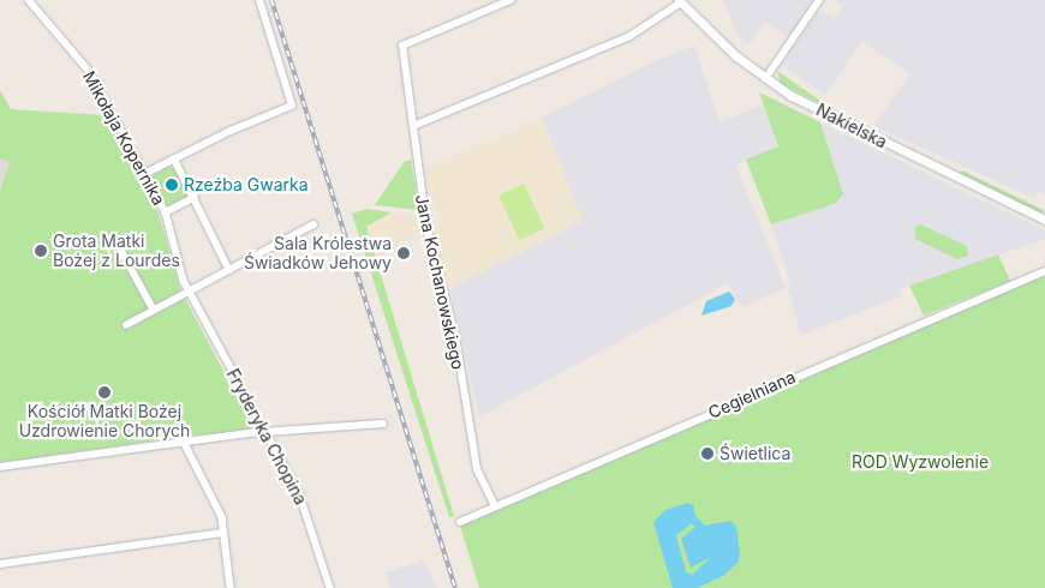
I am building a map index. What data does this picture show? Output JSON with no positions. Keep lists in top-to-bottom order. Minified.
{"streets":{"street":["Nakielska","Mikołaja Kopernika","Jana Kochanowskiego","Cegielniana","Fryderyka Chopina"]},"crossings":[["Mikołaja Kopernika","Fryderyka Chopina"],["Jana Kochanowskiego","Cegielniana"]],"parks":["ROD Wyzwolenie"],"places":["Rzeźba Gwarka","Grota Matki Bożej z Lourdes","Sala Królestwa Świadków Jehowy","Kościół Matki Bożej Uzdrowienie Chorych","Świetlica"]}
